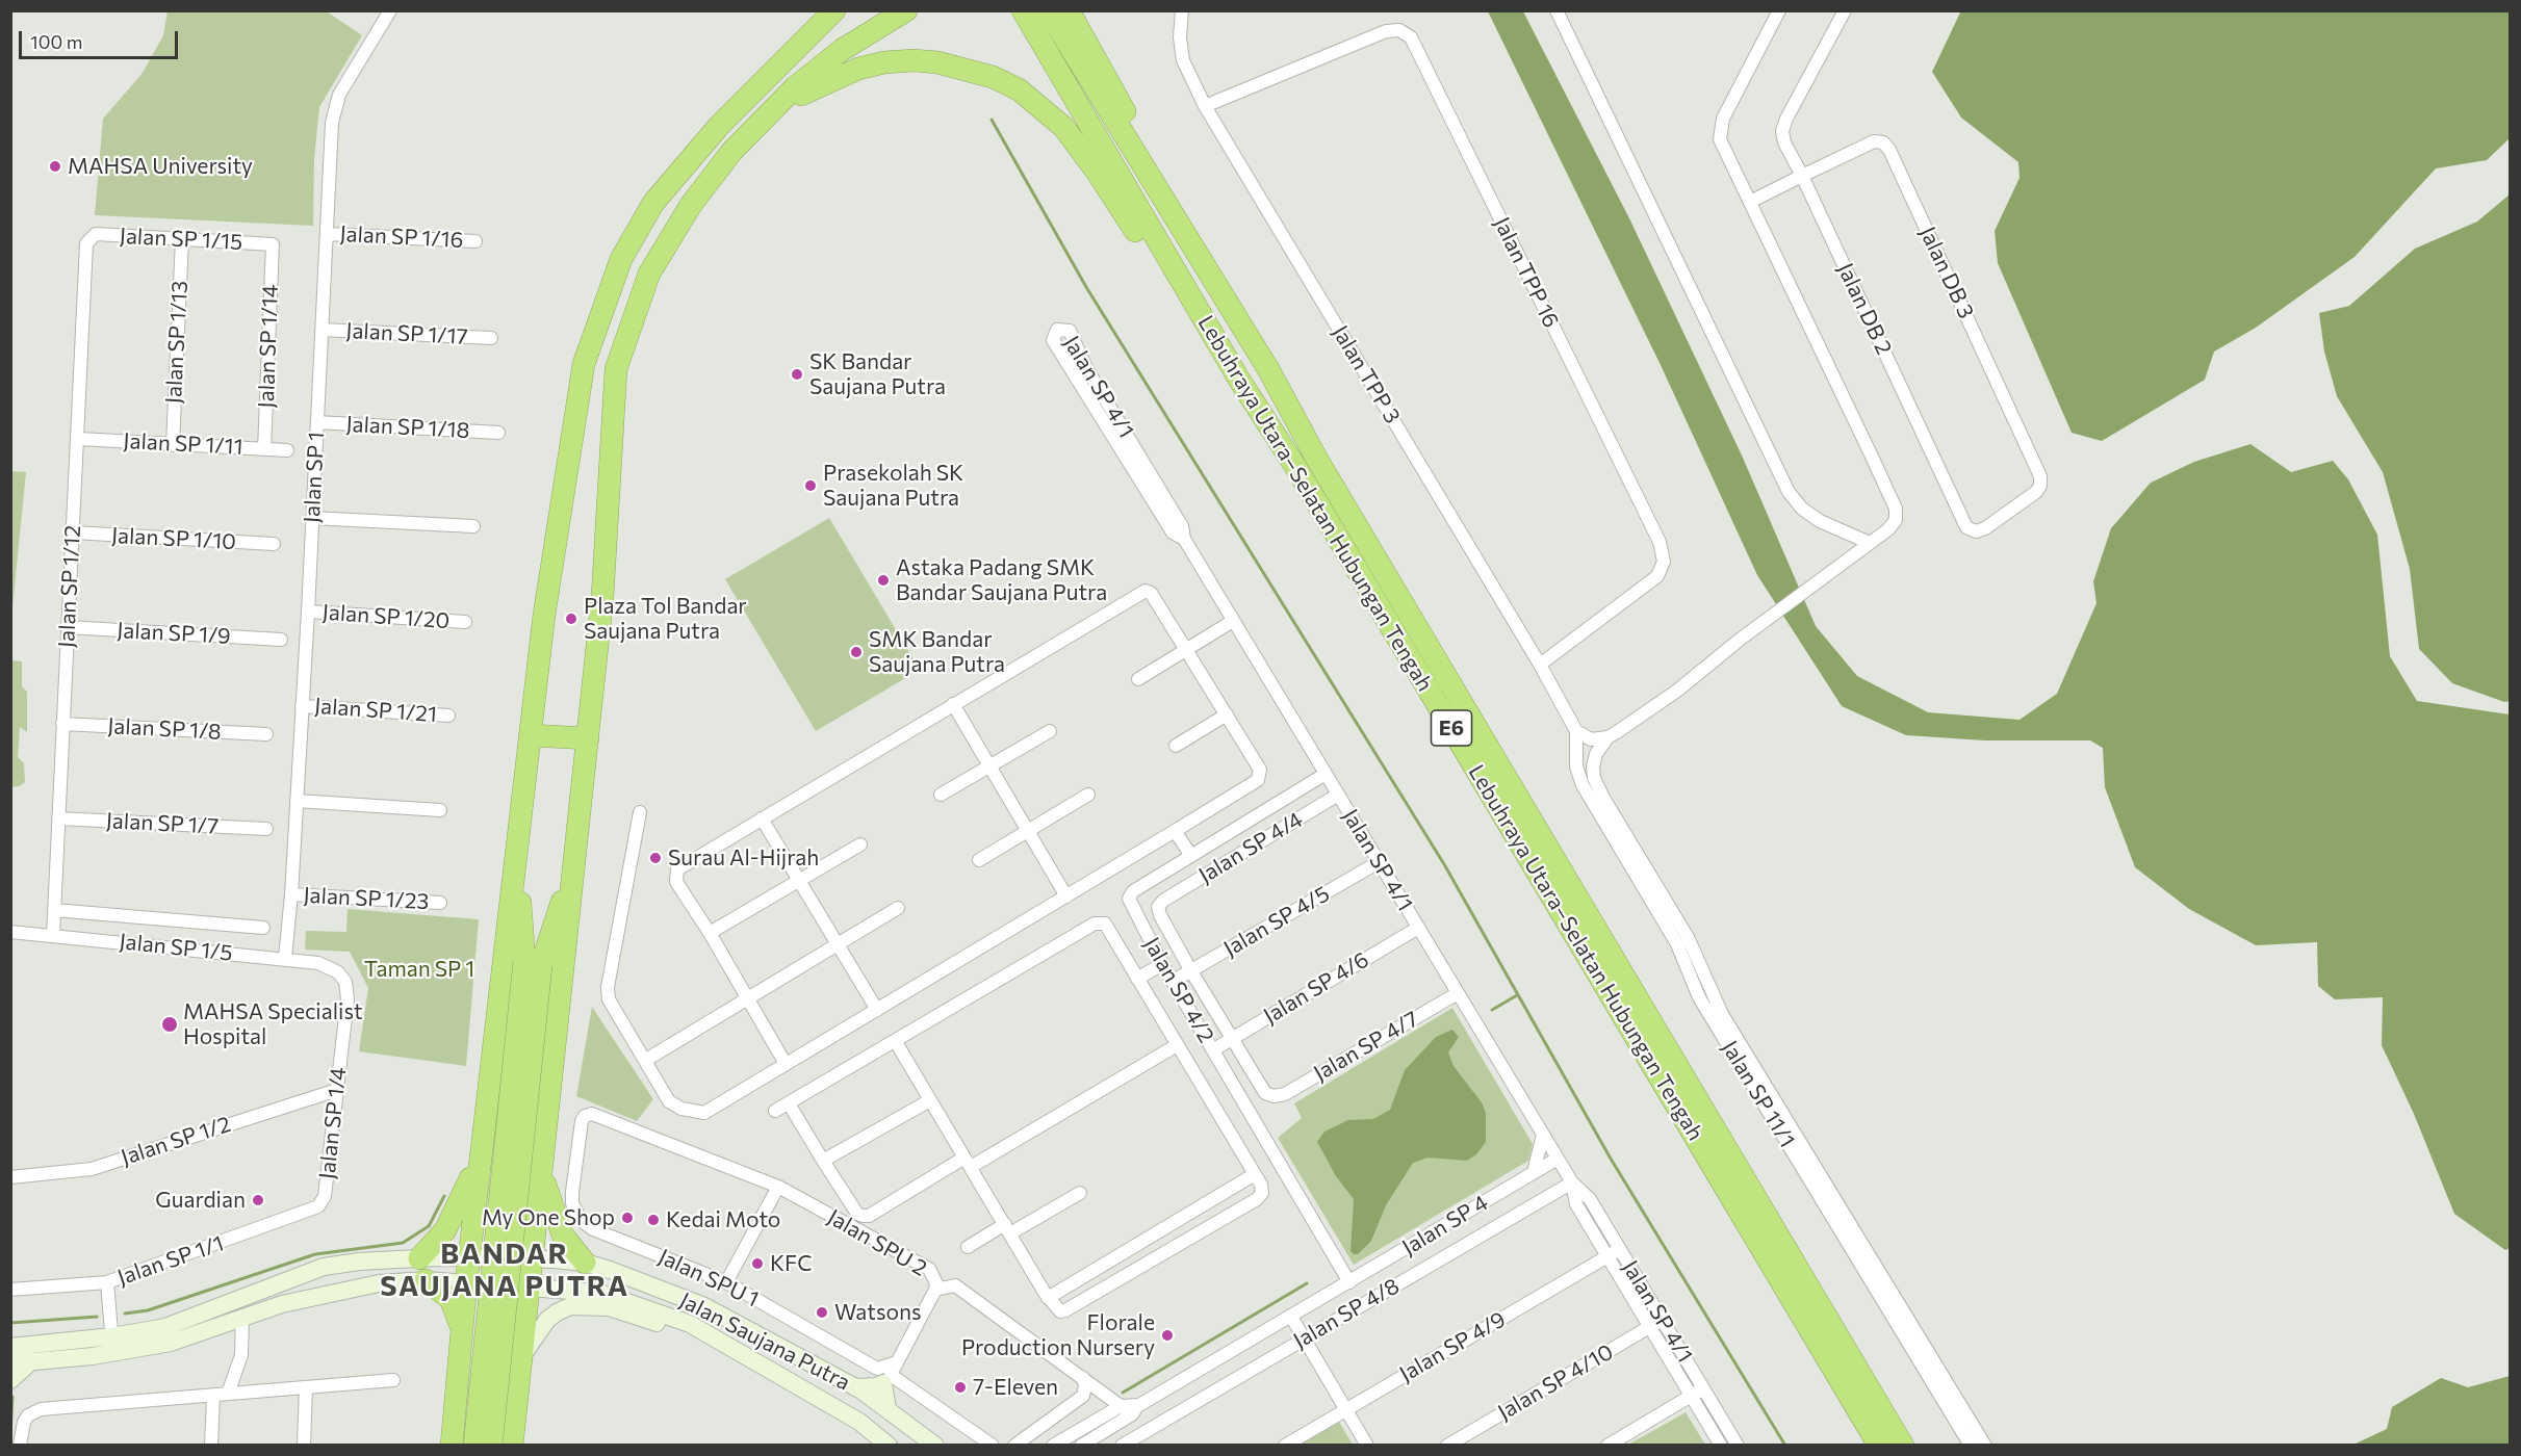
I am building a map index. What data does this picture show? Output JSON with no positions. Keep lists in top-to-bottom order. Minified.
{"streets":{"highway":["Lebuhraya Utara–Selatan Hubungan Tengah","E6"],"main road":["Jalan Saujana Putra"],"street":["Jalan SP 1/16","Jalan SP 1/15","Jalan TPP 16","Jalan DB 3","Jalan DB 2","Jalan SP 1/17","Jalan SP 1/13","Jalan SP 1/14","Jalan TPP 3","Jalan SP 4/1","Jalan SP 1/18","Jalan SP 1/11","Jalan SP 1","Jalan SP 1/10","Jalan SP 1/12","Jalan SP 1/20","Jalan SP 1/9","Jalan SP 1/21","Jalan SP 1/8","Jalan SP 1/7","Jalan SP 4/4","Jalan SP 1/23","Jalan SP 4/5","Jalan SP 1/5","Jalan SP 4/6","Jalan SP 4/2","Jalan SP 4/7","Jalan SP 11/1","Jalan SP 1/4","Jalan SP 1/2","Jalan SP 4","Jalan SPU 2","Jalan SP 1/1","Jalan SPU 1","Jalan SP 4/8","Jalan SP 4/9","Jalan SP 4/10"]},"crossings":[["Jalan SP 1/16","Jalan SP 1"],["Jalan SP 1/15","Jalan SP 1/13"],["Jalan SP 1/15","Jalan SP 1/14"],["Jalan SP 1/15","Jalan SP 1/12"],["Jalan TPP 16","Jalan TPP 3"],["Jalan DB 3","Jalan DB 2"],["Jalan SP 1/17","Jalan SP 1"],["Jalan SP 1/13","Jalan SP 1/11"],["Jalan SP 1/14","Jalan SP 1/11"],["Jalan TPP 3","Jalan SP 11/1"],["Jalan SP 4/1","Jalan SP 4/4"],["Jalan SP 4/1","Jalan SP 4/5"],["Jalan SP 4/1","Jalan SP 4/6"],["Jalan SP 4/1","Jalan SP 4/2"],["Jalan SP 4/1","Jalan SP 4/7"],["Jalan SP 4/1","Jalan SP 4"],["Jalan SP 4/1","Jalan SP 4/8"],["Jalan SP 4/1","Jalan SP 4/9"],["Jalan SP 4/1","Jalan SP 4/10"],["Jalan SP 1/18","Jalan SP 1"],["Jalan SP 1/11","Jalan SP 1/12"],["Jalan SP 1","Jalan SP 1/20"],["Jalan SP 1","Jalan SP 1/21"],["Jalan SP 1","Jalan SP 1/23"],["Jalan SP 1","Jalan SP 1/5"],["Jalan SP 1/10","Jalan SP 1/12"],["Jalan SP 1/12","Jalan SP 1/9"],["Jalan SP 1/12","Jalan SP 1/8"],["Jalan SP 1/12","Jalan SP 1/7"],["Jalan SP 1/12","Jalan SP 1/5"],["Jalan SP 4/4","Jalan SP 4/5"],["Jalan SP 4/5","Jalan SP 4/2"],["Jalan SP 1/5","Jalan SP 1/4"],["Jalan SP 4/6","Jalan SP 4/2"],["Jalan SP 4/6","Jalan SP 4/7"],["Jalan SP 4/2","Jalan SP 4"],["Jalan SP 1/4","Jalan SP 1/2"],["Jalan SP 1/4","Jalan SP 1/1"],["Jalan SP 4","Jalan SPU 2"],["Jalan SPU 2","Jalan SPU 1"]],"districts":["BANDAR SAUJANA PUTRA"],"parks":["Taman SP 1"],"places":["MAHSA University","SK Bandar Saujana Putra","Prasekolah SK Saujana Putra","Astaka Padang SMK Bandar Saujana Putra","Plaza Tol Bandar Saujana Putra","SMK Bandar Saujana Putra","Surau Al-Hijrah","MAHSA Specialist Hospital","Guardian","My One Shop","Kedai Moto","KFC","Watsons","Florale Production Nursery","7-Eleven"],"scale_bar":"100 m"}
